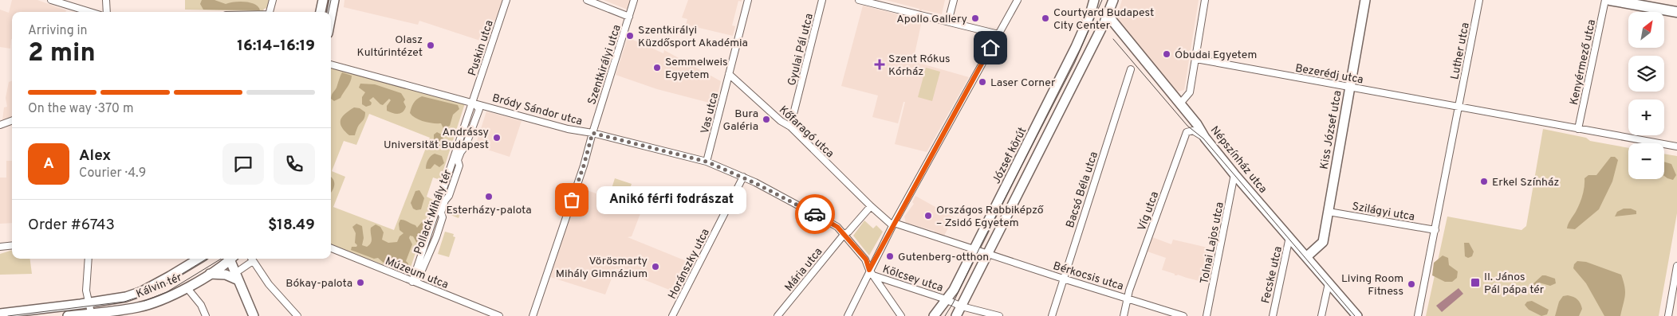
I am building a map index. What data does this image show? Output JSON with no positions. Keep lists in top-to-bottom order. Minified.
{"streets":{"main road":["Kiss József utca","József körút","Népszínház utca","Kálvin tér"],"street":["Puskin utca","Gyulai Pál utca","Luther utca","Kenyérmező utca","Szentkirályi utca","Bezerédj utca","Bródy Sándor utca","Vas utca","Kőfaragó utca","Bacsó Béla utca","Víg utca","Szilágyi utca","Pollack Mihály tér","Tolnai Lajos utca","Horánszky utca","Mária utca","Múzeum utca","Fecske utca","Bérkocsis utca","Kölcsey utca"]},"crossings":[["Puskin utca","Bródy Sándor utca"],["Puskin utca","Pollack Mihály tér"],["Gyulai Pál utca","Kőfaragó utca"],["Luther utca","Bezerédj utca"],["Szentkirályi utca","Bródy Sándor utca"],["Bezerédj utca","Kiss József utca"],["Bródy Sándor utca","Vas utca"],["Bródy Sándor utca","Pollack Mihály tér"],["Bródy Sándor utca","Horánszky utca"],["Bródy Sándor utca","Mária utca"],["Bródy Sándor utca","Kölcsey utca"],["Vas utca","Kőfaragó utca"],["Kiss József utca","Népszínház utca"],["Kiss József utca","Szilágyi utca"],["Kőfaragó utca","Mária utca"],["Kőfaragó utca","Bérkocsis utca"],["József körút","Bérkocsis utca"],["József körút","Kölcsey utca"],["Népszínház utca","Víg utca"],["Népszínház utca","Tolnai Lajos utca"],["Népszínház utca","Fecske utca"],["Bacsó Béla utca","Bérkocsis utca"],["Víg utca","Bérkocsis utca"],["Pollack Mihály tér","Múzeum utca"]],"places":{"other":["Apollo Gallery","Courtyard Budapest City Center","Szentkirályi Küzdősport Akadémia","Olasz Kultúrintézet","Óbudai Egyetem","Semmelweis Egyetem","Laser Corner","Bura Galéria","Andrássy Universität Budapest","Erkel Színház","Esterházy-palota","Anikó férfi fodrászat","Országos Rabbiképző – Zsidó Egyetem","Gutenberg-otthon","Vörösmarty Mihály Gimnázium","Bókay-palota","Living Room Fitness"],"health":["Szent Rókus Kórház"],"transit":["II. János Pál pápa tér"]},"north":"top right","page":{"map_buttons":["+","−"],"heading":["2 min","Arriving in","16:14–16:19"],"panel":["Alex","Courier · 4.9","Order #6743","$18.49"],"bar":"On the way · 370 m","round":"A","bubble":"Anikó férfi fodrászat"}}
